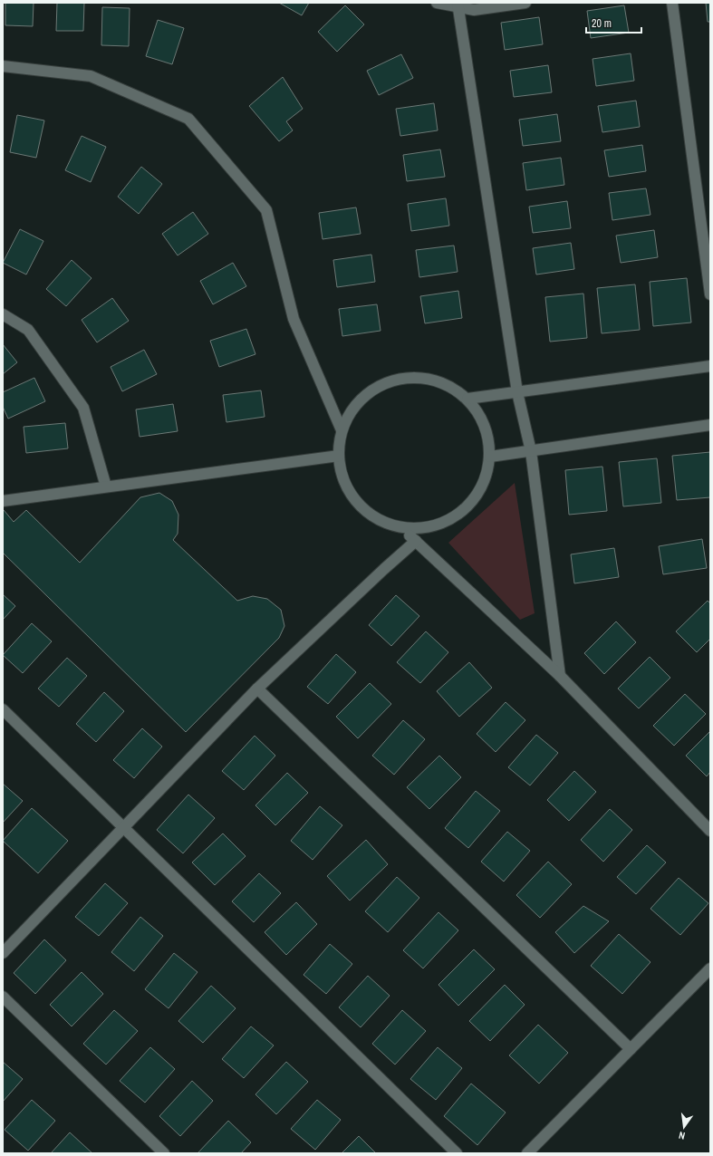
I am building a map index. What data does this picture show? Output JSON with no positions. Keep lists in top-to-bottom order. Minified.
{"scale_bar":"20 m","north":"bottom"}
